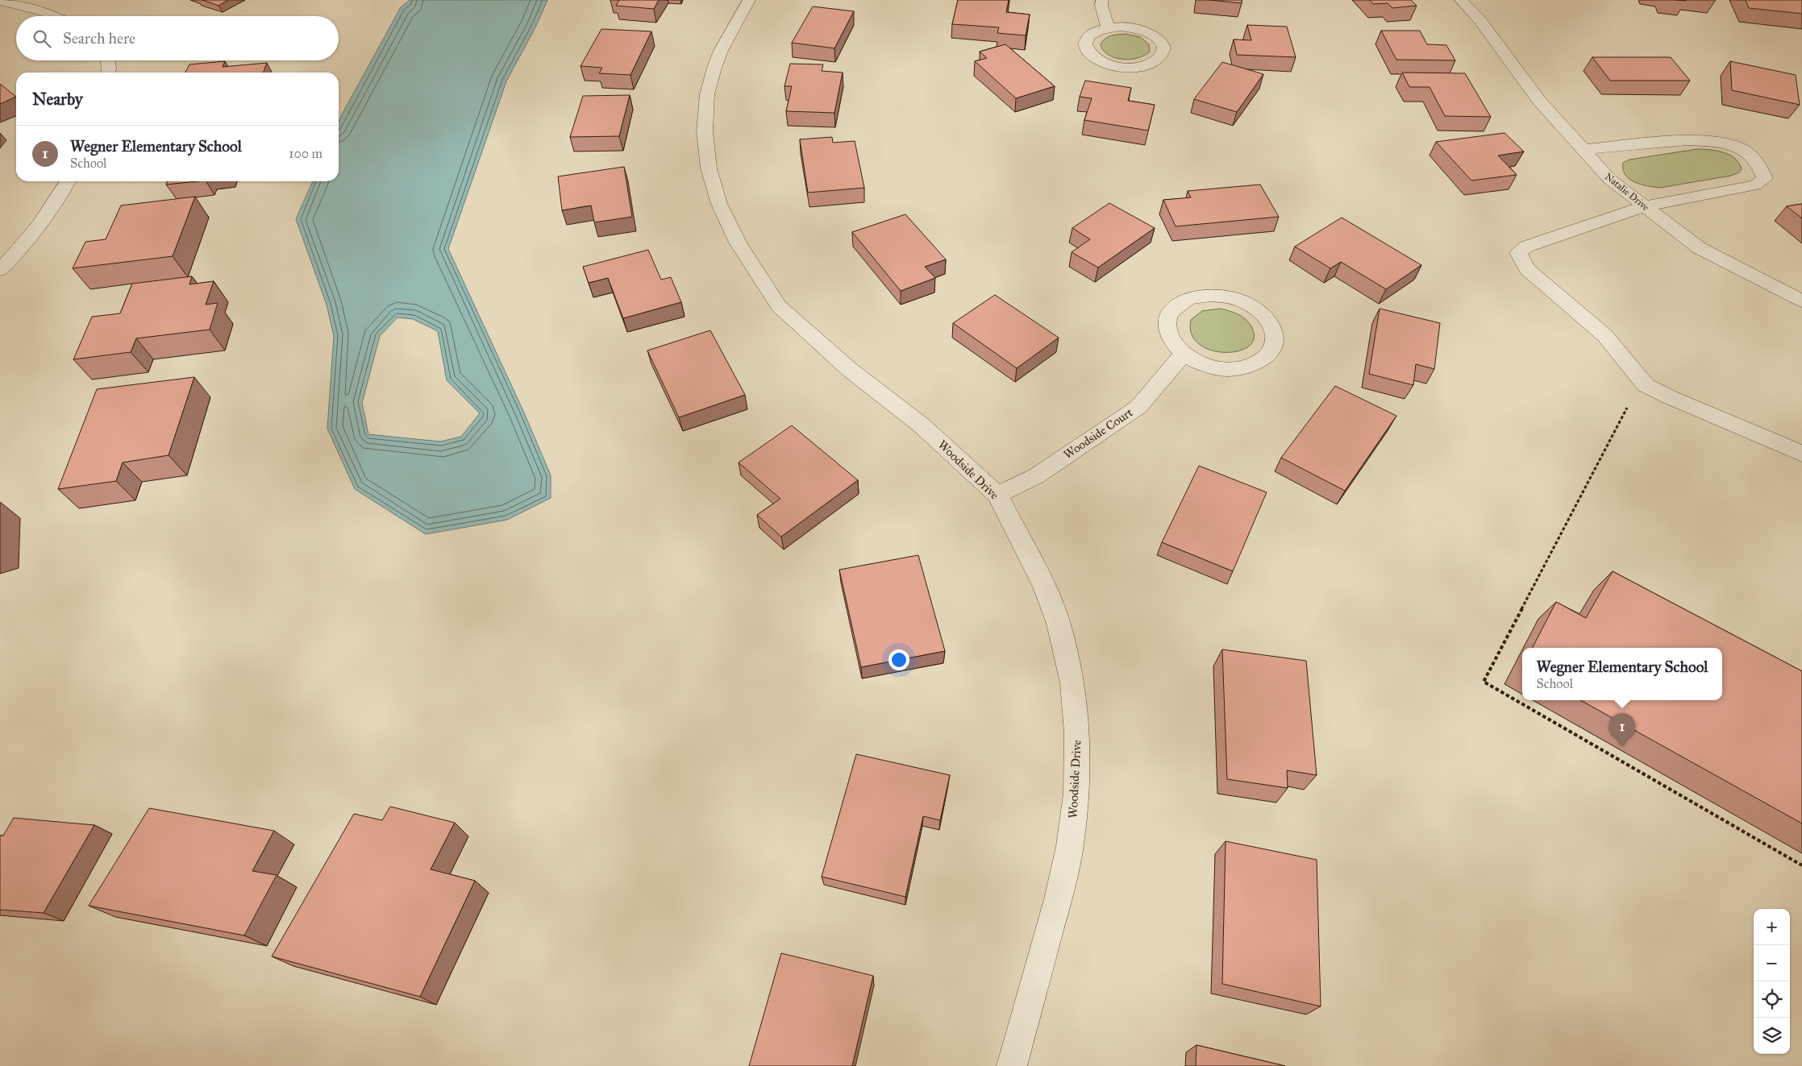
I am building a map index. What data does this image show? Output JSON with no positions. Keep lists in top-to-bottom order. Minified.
{"streets":{"street":["Natalie Drive","Woodside Court","Woodside Drive"]},"crossings":[["Woodside Court","Woodside Drive"]],"page":{"search":"Search here","heading":"Nearby","list":[{"mark":"1","name":"Wegner Elementary School","note":"School","value":"100 m"}],"popup":["Wegner Elementary School","School"],"pins":"1","map_buttons":["+","−"]}}
